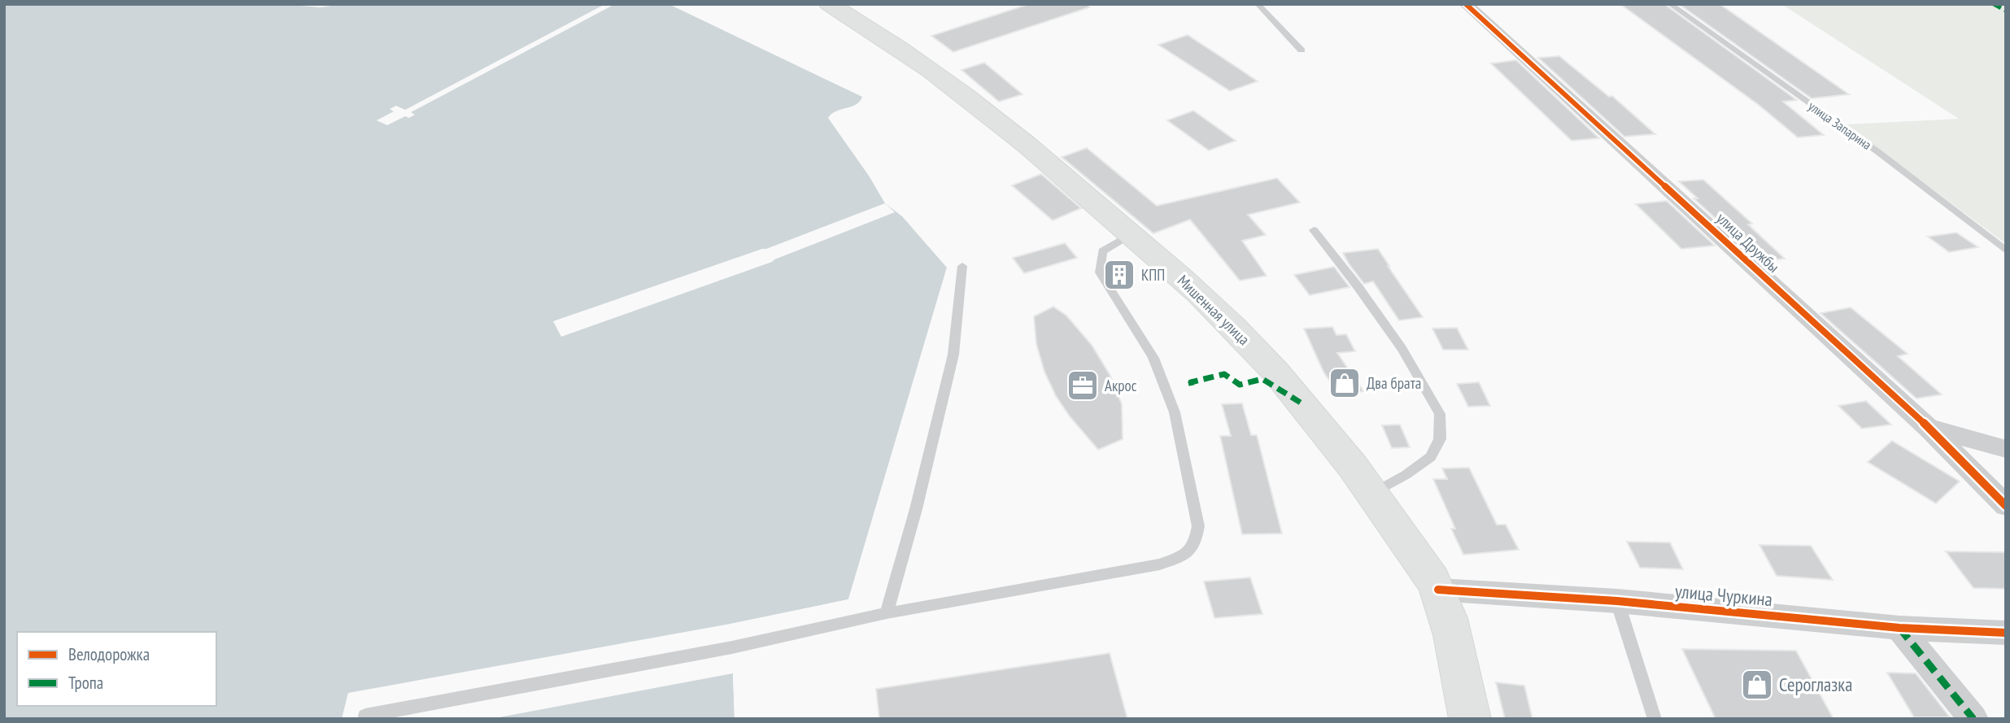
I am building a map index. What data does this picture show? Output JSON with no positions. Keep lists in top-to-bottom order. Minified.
{"streets":{"main road":["Мишенная улица"],"street":["улица Дружбы","улица Чуркина"],"lane":["улица Запарина"]},"crossings":[["Мишенная улица","улица Чуркина"]],"places":{"building":["КПП"],"shop":["Два брата","Сероглазка"],"office":["Акрос"]},"legend":["Велодорожка","Тропа"]}
